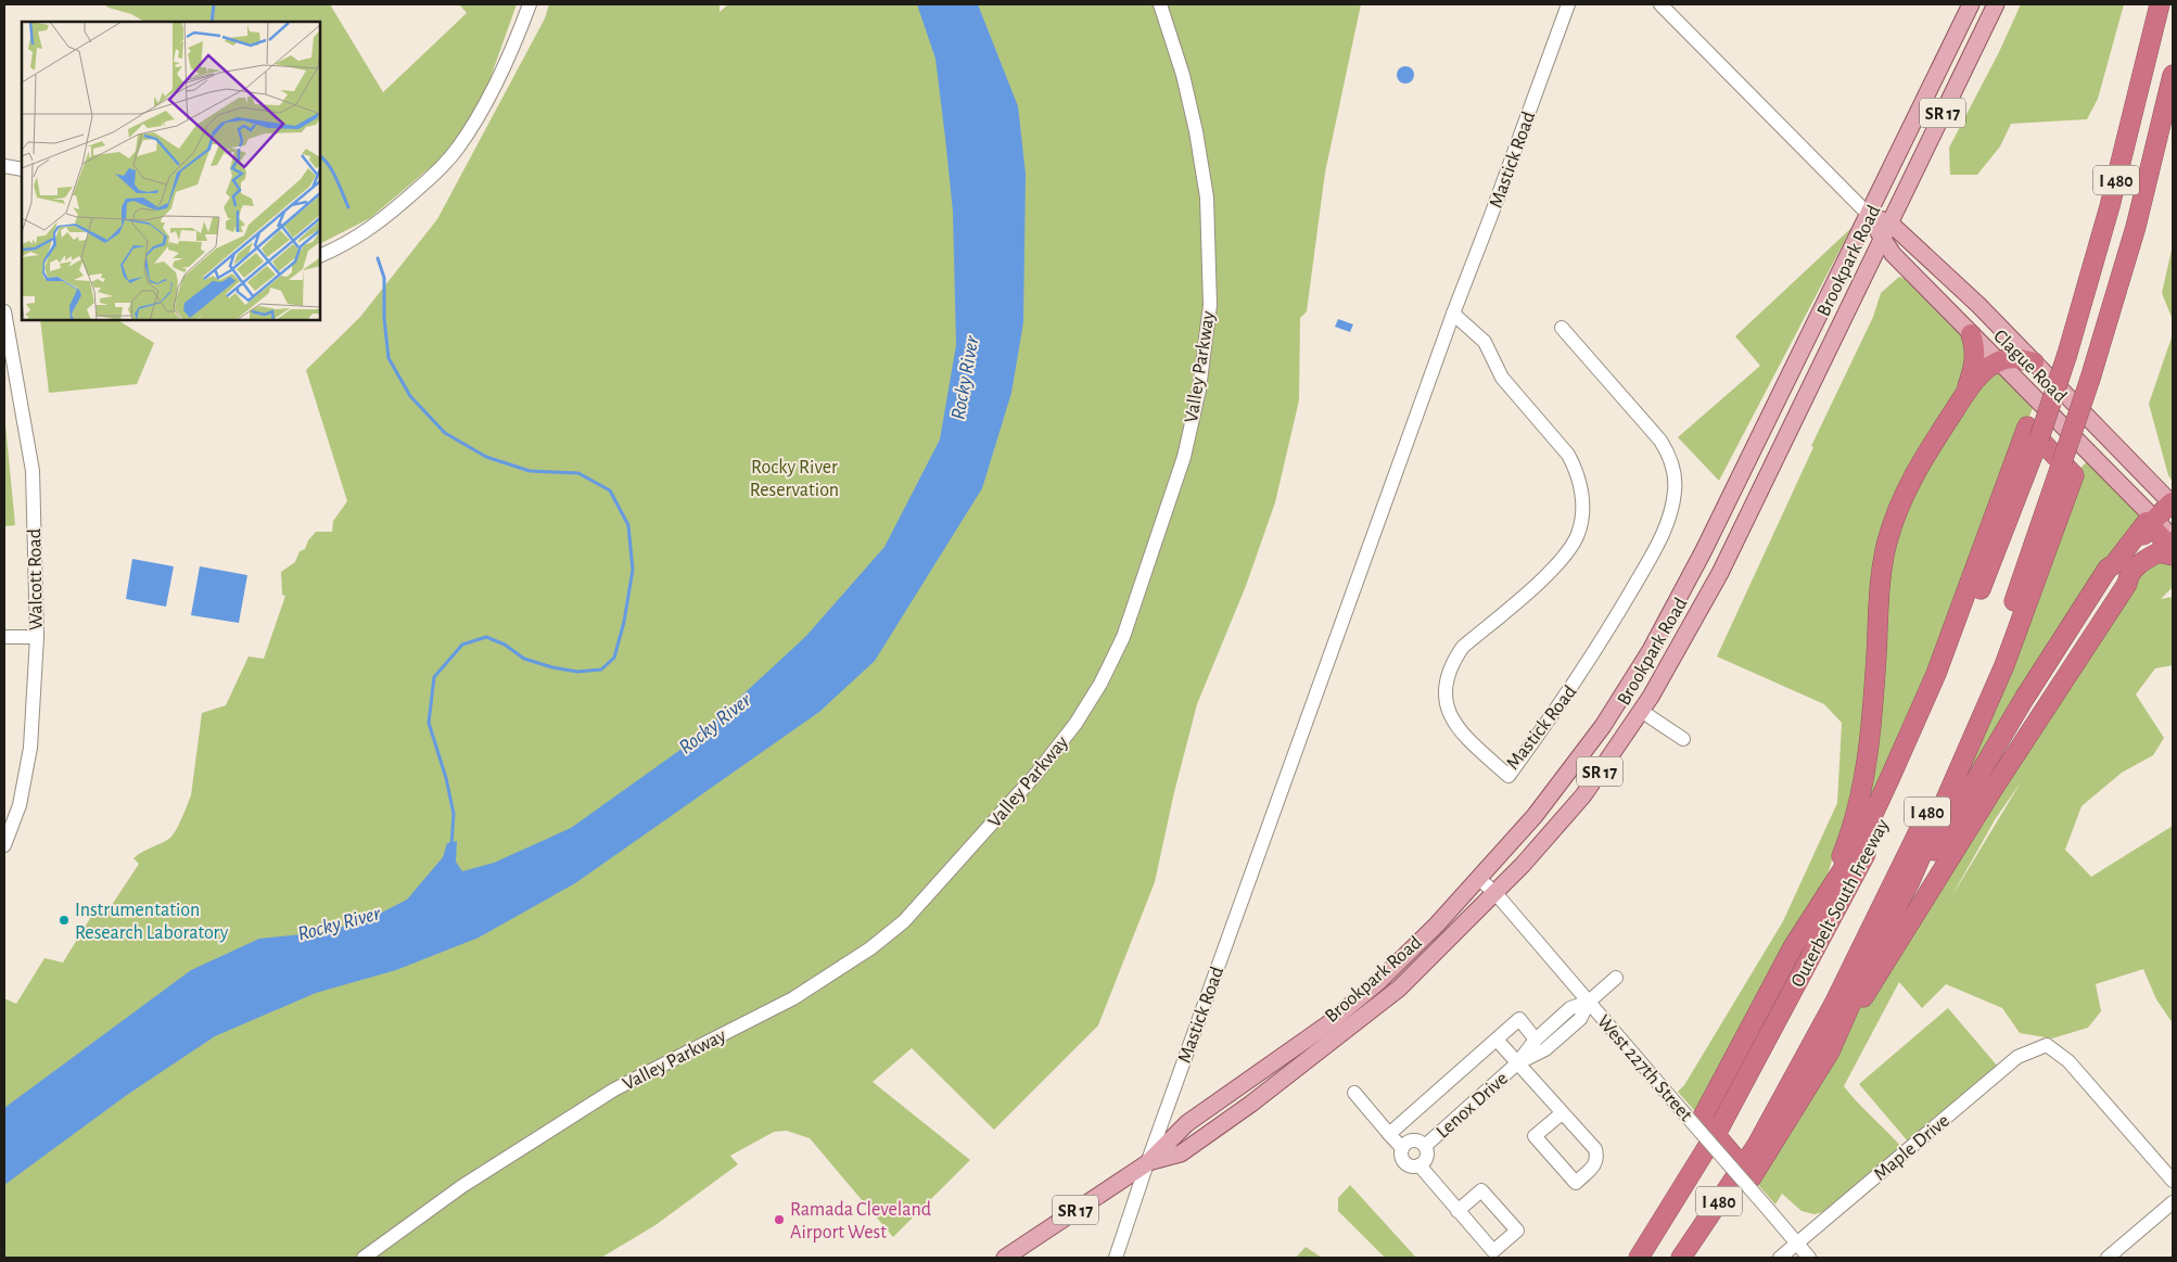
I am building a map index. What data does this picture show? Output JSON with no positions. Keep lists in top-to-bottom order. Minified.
{"streets":{"highway":["I 480","Outerbelt South Freeway"],"main road":["SR 17","Brookpark Road","Clague Road"],"street":["Mastick Road","Valley Parkway","Walcott Road","West 227th Street","Lenox Drive","Maple Drive"]},"crossings":[["Mastick Road","Brookpark Road"],["Brookpark Road","Clague Road"],["Brookpark Road","West 227th Street"],["West 227th Street","Lenox Drive"],["West 227th Street","Maple Drive"]],"water":["Rocky River"],"parks":["Rocky River Reservation"],"places":["Instrumentation Research Laboratory","Ramada Cleveland Airport West"]}
